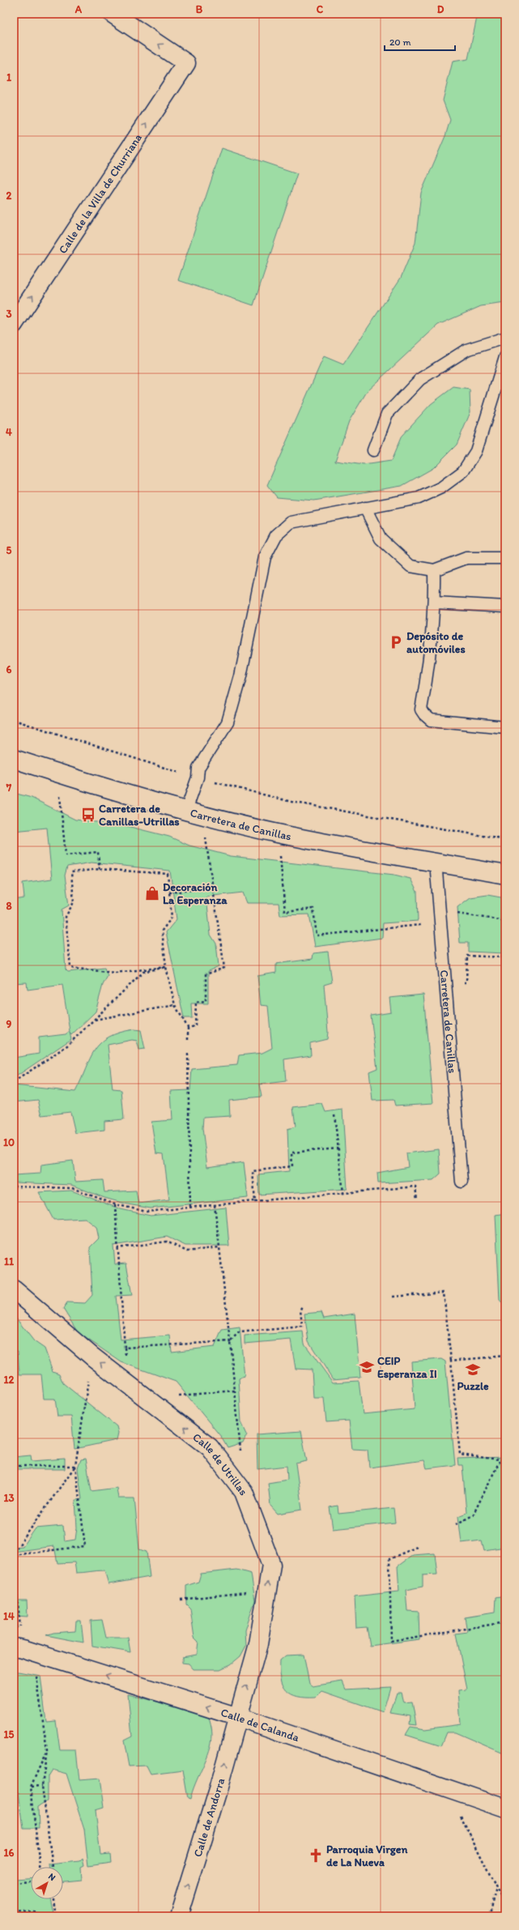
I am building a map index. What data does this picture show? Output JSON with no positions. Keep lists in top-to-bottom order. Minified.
{"streets":{"street":["Calle de la Villa de Churriana","Carretera de Canillas","Calle de Utrillas","Calle de Calanda","Calle de Andorra"]},"crossings":[["Calle de Utrillas","Calle de Calanda"],["Calle de Utrillas","Calle de Andorra"],["Calle de Calanda","Calle de Andorra"]],"one_way":["Calle de la Villa de Churriana","Calle de Utrillas","Calle de Calanda","Calle de Andorra"],"places":{"parking":["Depósito de automóviles"],"bus stop":["Carretera de Canillas-Utrillas"],"shop":["Decoración La Esperanza"],"school or university":["CEIP Esperanza II","Puzzle"],"church":["Parroquia Virgen de La Nueva"]},"scale_bar":"20 m","north":"top right","grid":{"columns":["A","B","C","D"],"rows":["1","2","3","4","5","6","7","8","9","10","11","12","13","14","15","16"]}}
